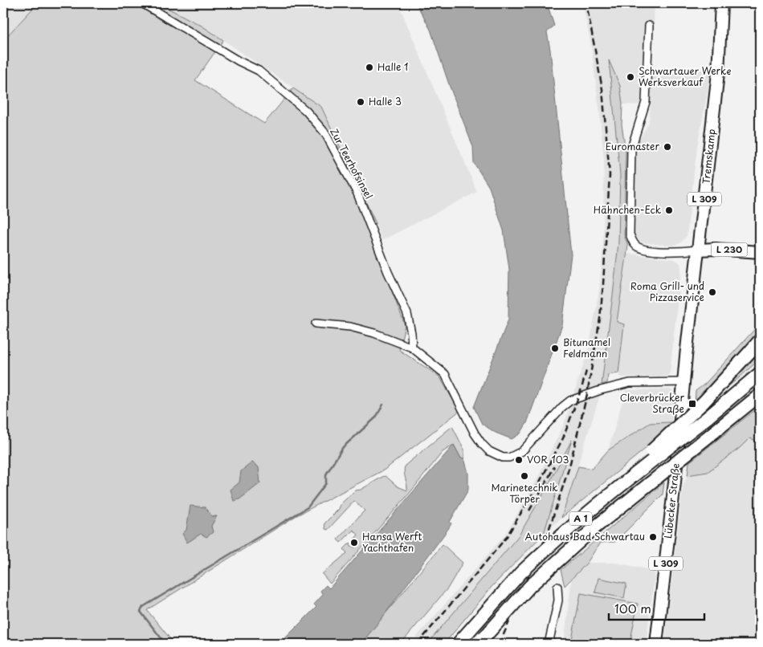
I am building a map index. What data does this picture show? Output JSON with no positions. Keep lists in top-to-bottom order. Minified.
{"streets":{"highway":["A 1"],"main road":["Tremskamp","L 309","L 230","Lübecker Straße"],"street":["Zur Teerhofsinsel"]},"crossings":[["Tremskamp","L 230"],["Tremskamp","Lübecker Straße"]],"places":{"other":["Halle 1","Schwartauer Werke Werksverkauf","Halle 3","Euromaster","Hähnchen-Eck","Roma Grill- und Pizzaservice","Bitunamel Feldmann","VOR 103","Marinetechnik Törper","Autohaus Bad Schwartau","Hansa Werft Yachthafen"],"transit":["Cleverbrücker Straße"]},"scale_bar":"100 m"}
